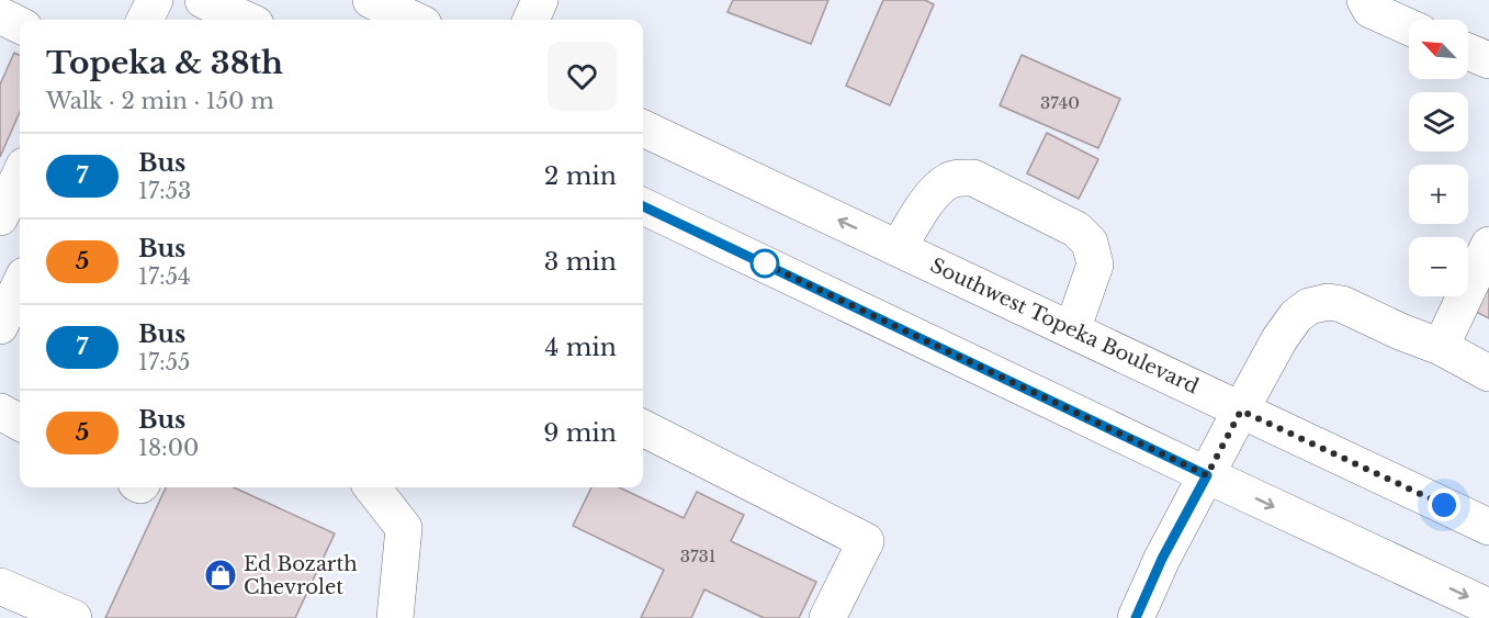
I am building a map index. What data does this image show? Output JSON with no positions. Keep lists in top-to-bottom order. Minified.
{"streets":{"main road":["Southwest Topeka Boulevard"]},"places":{"shop":["Ed Bozarth Chevrolet"]},"lines":["bus line 7"],"house_numbers":["3740","3731"],"north":"top left","page":{"map_buttons":["+","−"],"heading":["Topeka & 38th","Walk · 2 min · 150 m"],"list":[{"mark":"7","name":"Bus","note":"17:53","value":"2 min"},{"mark":"5","name":"Bus","note":"17:54","value":"3 min"},{"mark":"7","name":"Bus","note":"17:55","value":"4 min"},{"mark":"5","name":"Bus","note":"18:00","value":"9 min"}]}}
